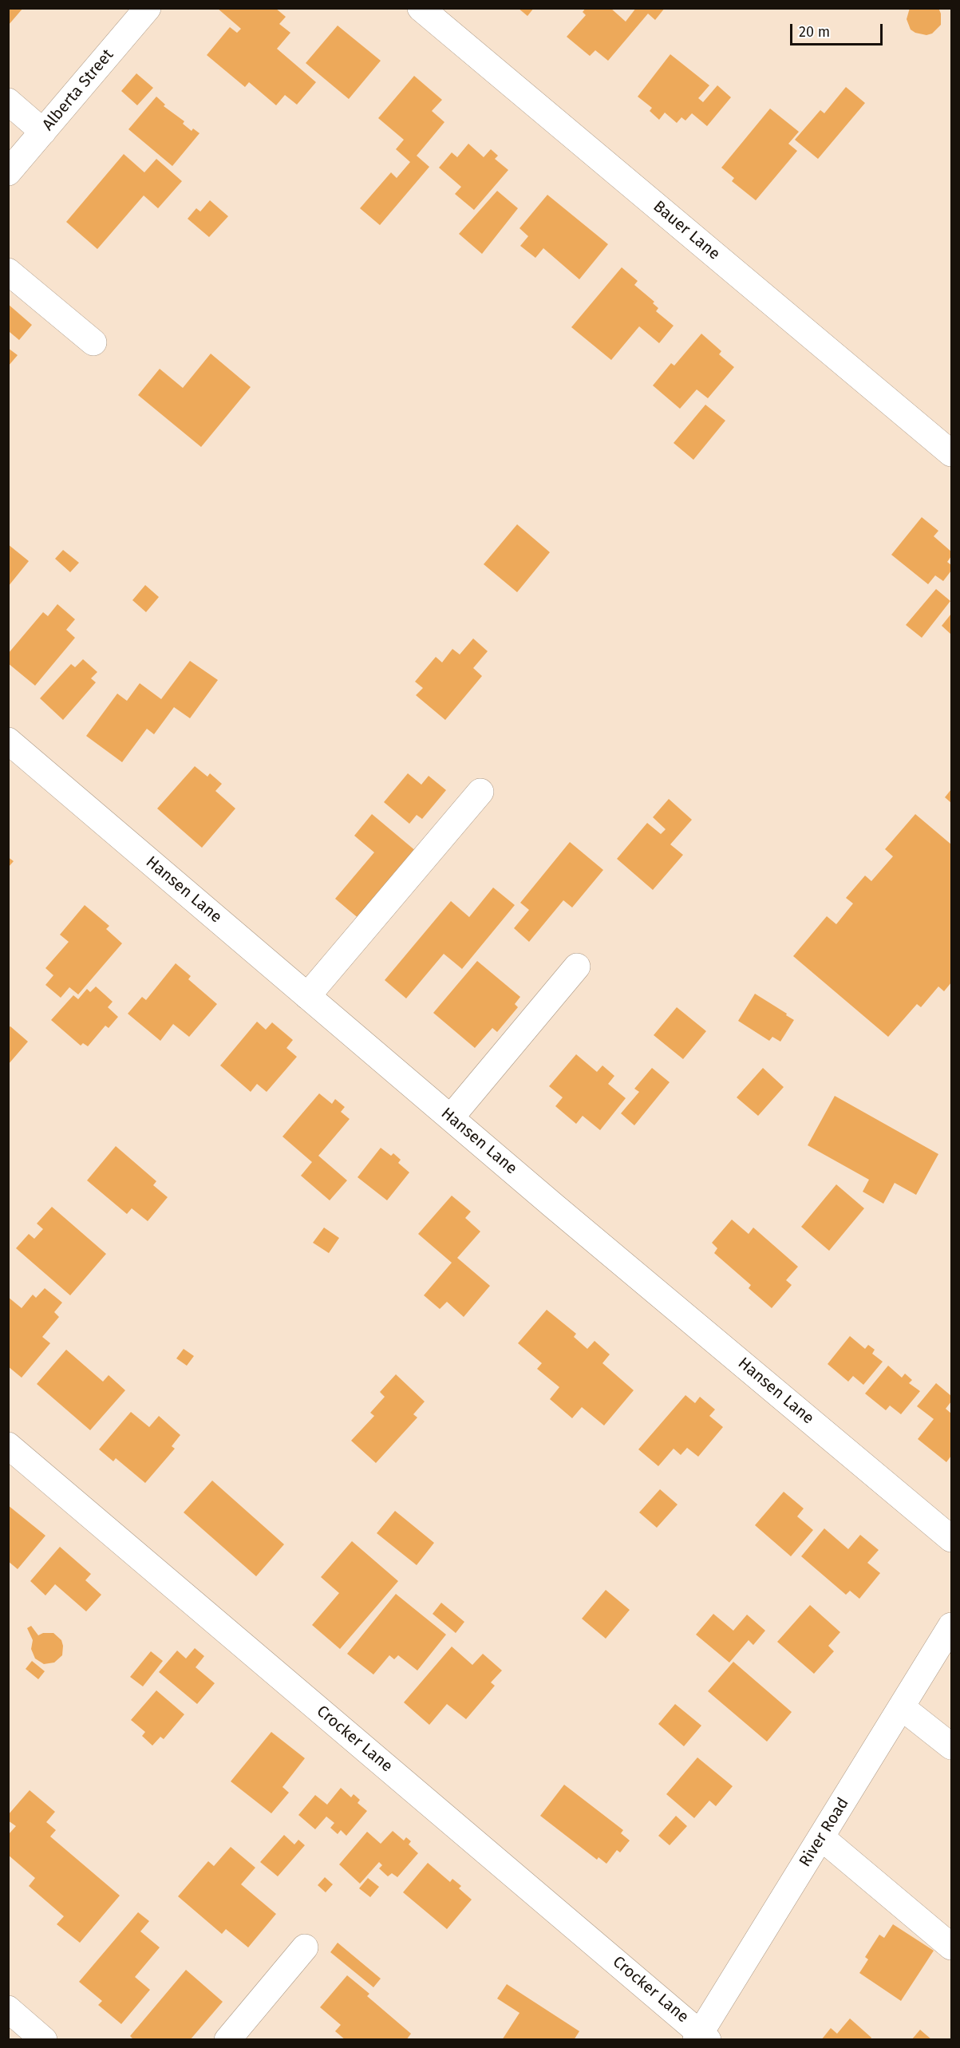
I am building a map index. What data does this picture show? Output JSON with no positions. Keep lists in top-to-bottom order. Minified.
{"streets":{"street":["Alberta Street","Bauer Lane","Hansen Lane","Crocker Lane","River Road"]},"crossings":[["Crocker Lane","River Road"]],"scale_bar":"20 m"}
